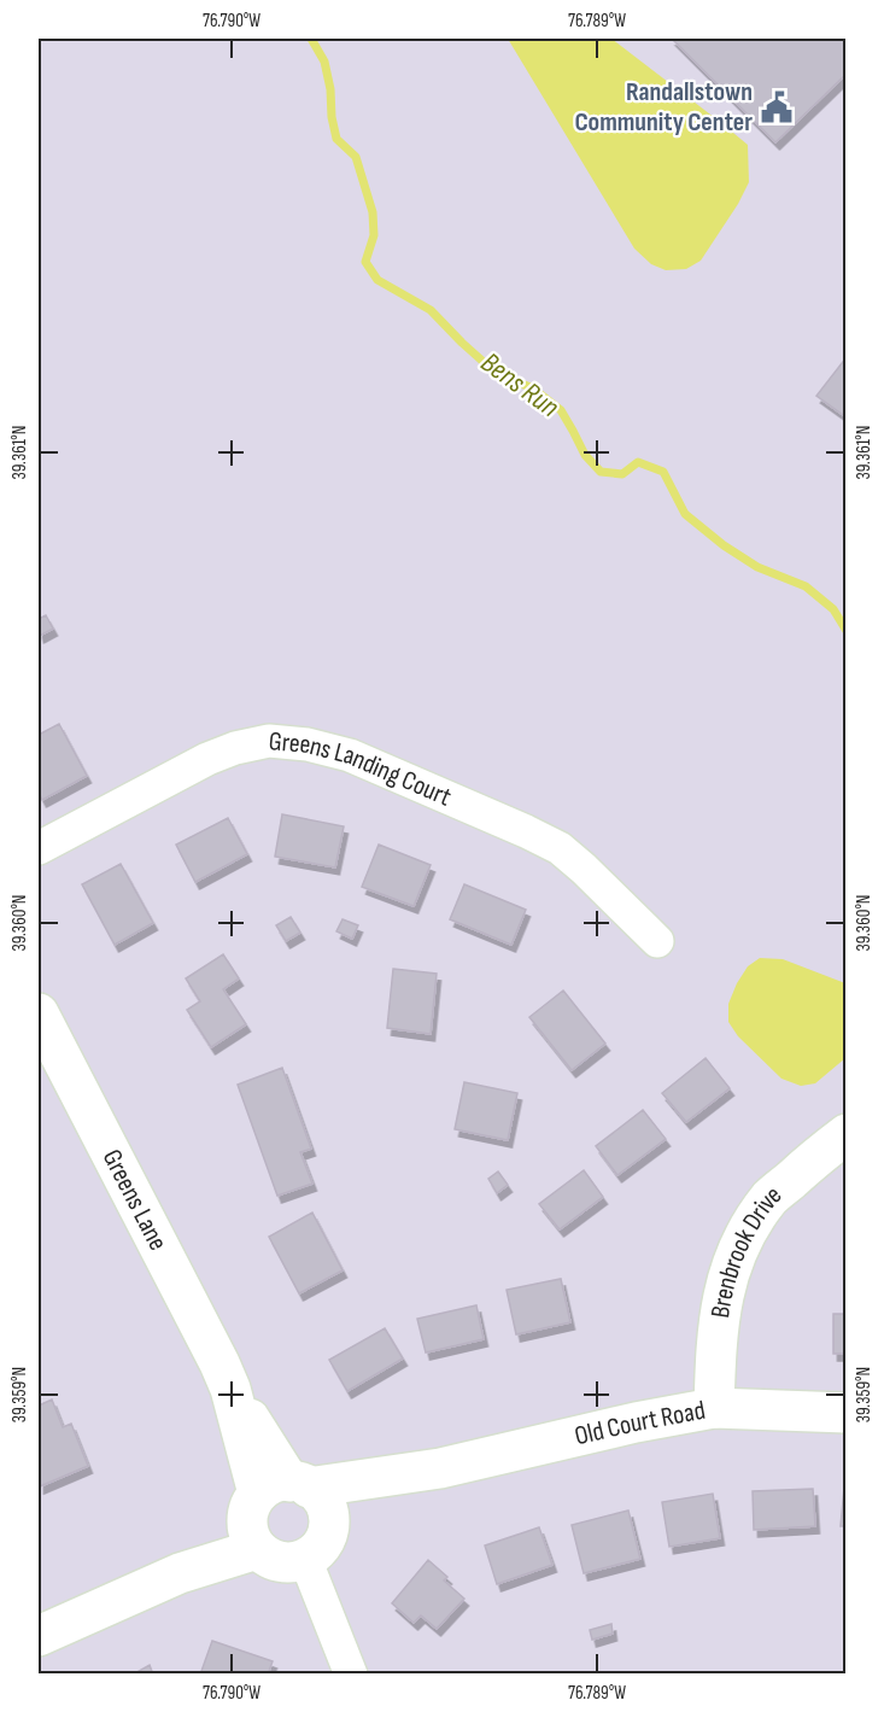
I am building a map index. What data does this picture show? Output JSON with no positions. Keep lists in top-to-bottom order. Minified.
{"streets":{"street":["Greens Landing Court","Greens Lane","Brenbrook Drive","Old Court Road"]},"crossings":[["Greens Lane","Old Court Road"],["Brenbrook Drive","Old Court Road"]],"water":["Bens Run"],"places":{"public building":["Randallstown Community Center"]},"coordinates":["76.790°W","76.789°W","39.361°N","39.360°N","39.359°N"]}
